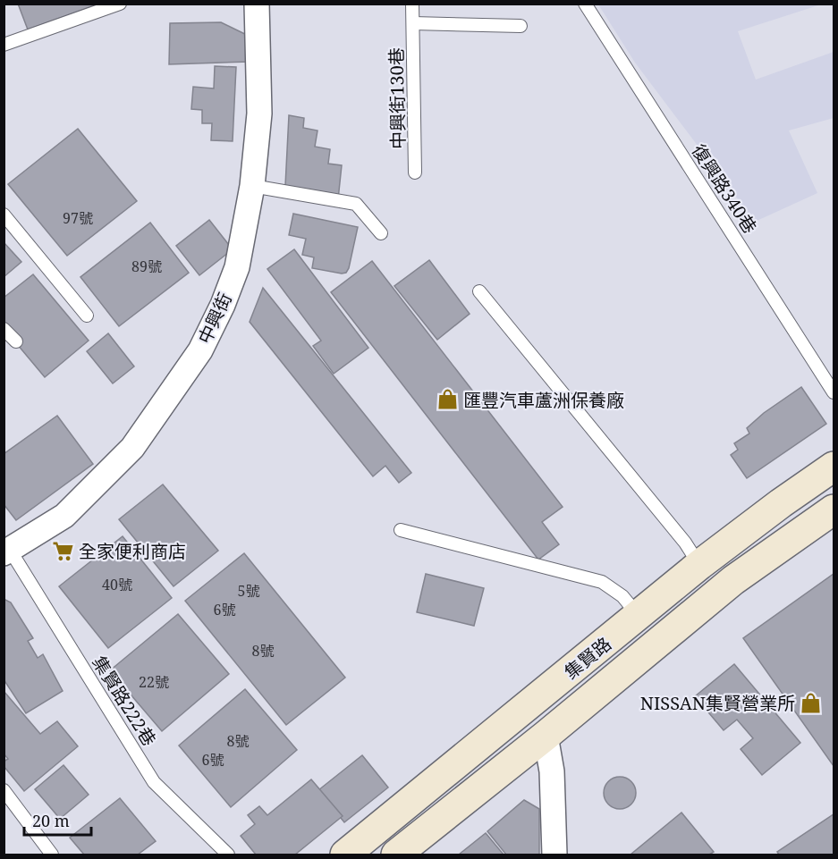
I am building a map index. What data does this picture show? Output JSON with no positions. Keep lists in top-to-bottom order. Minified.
{"streets":{"main road":["集賢路"],"street":["中興街"],"lane":["中興街130巷","復興路340巷","集賢路222巷"]},"crossings":[["中興街","集賢路222巷"]],"places":{"shop":["匯豐汽車蘆洲保養廠","NISSAN集賢營業所"],"supermarket":["全家便利商店"]},"house_numbers":["97號","89號","40號","5號","6號","8號","22號","8號","6號"],"scale_bar":"20 m"}
